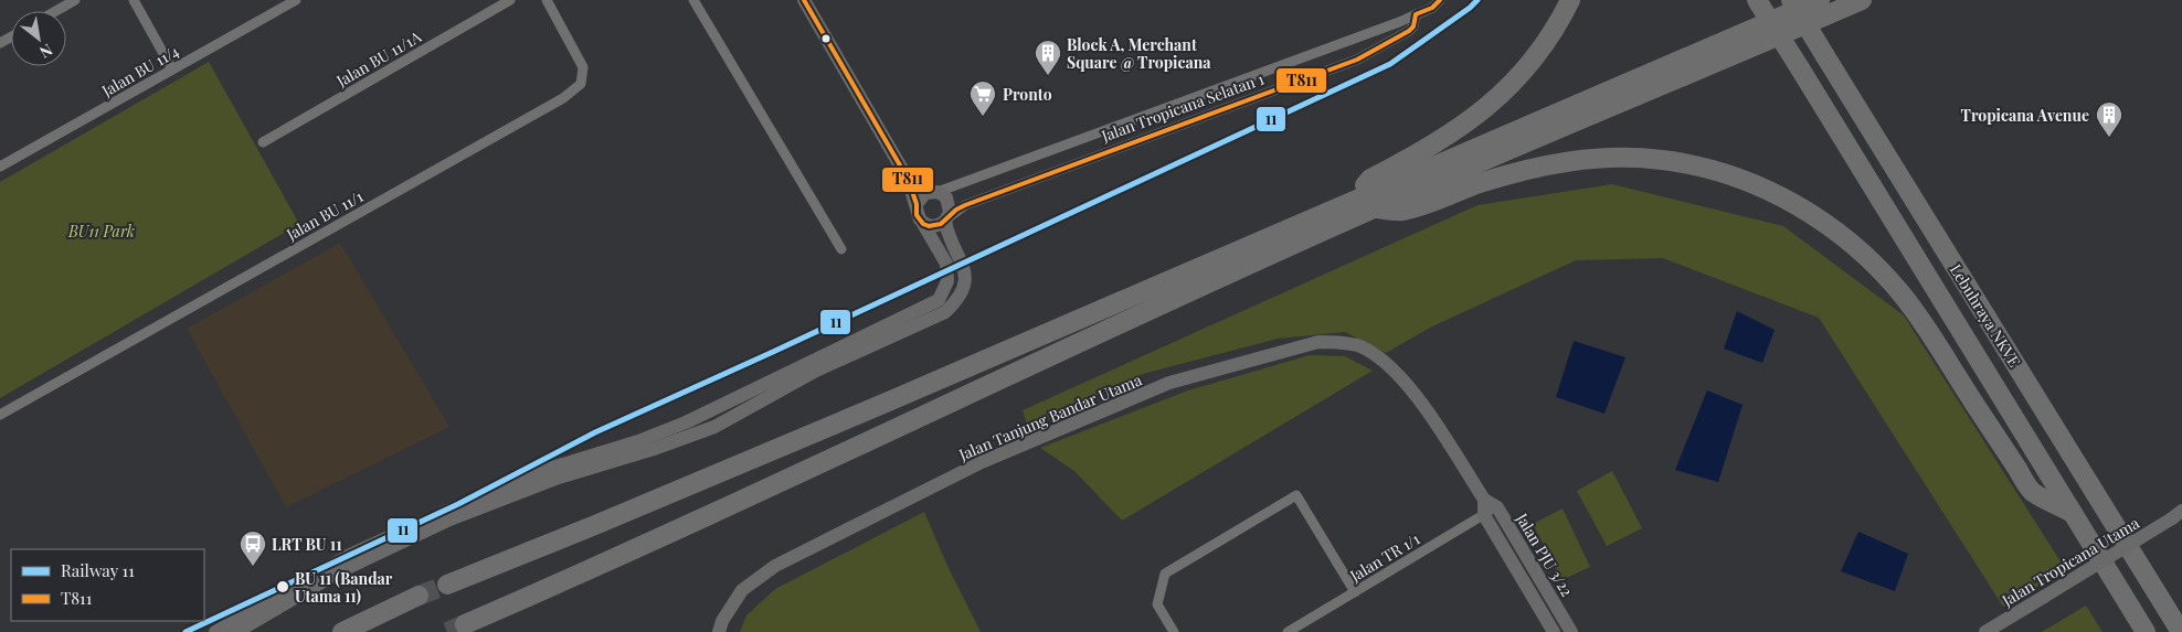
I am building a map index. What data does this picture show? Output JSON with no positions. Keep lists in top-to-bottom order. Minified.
{"streets":{"highway":["Lebuhraya NKVE"],"street":["Jalan BU 11/1A","Jalan BU 11/4","Jalan Tropicana Selatan 1","Jalan BU 11/1","Jalan Tanjung Bandar Utama","Jalan PJU 3/22","Jalan TR 1/1","Jalan Tropicana Utama"]},"crossings":[["Jalan Tanjung Bandar Utama","Jalan PJU 3/22"],["Jalan PJU 3/22","Jalan TR 1/1"]],"parks":["BU11 Park"],"places":{"building":["Block A, Merchant Square @ Tropicana","Tropicana Avenue"],"supermarket":["Pronto"],"bus stop":["LRT BU 11"],"other":["BU 11 (Bandar Utama 11)"]},"lines":["rail line 11","transit line T811"],"legend":["Railway 11","T811"],"north":"bottom right"}
